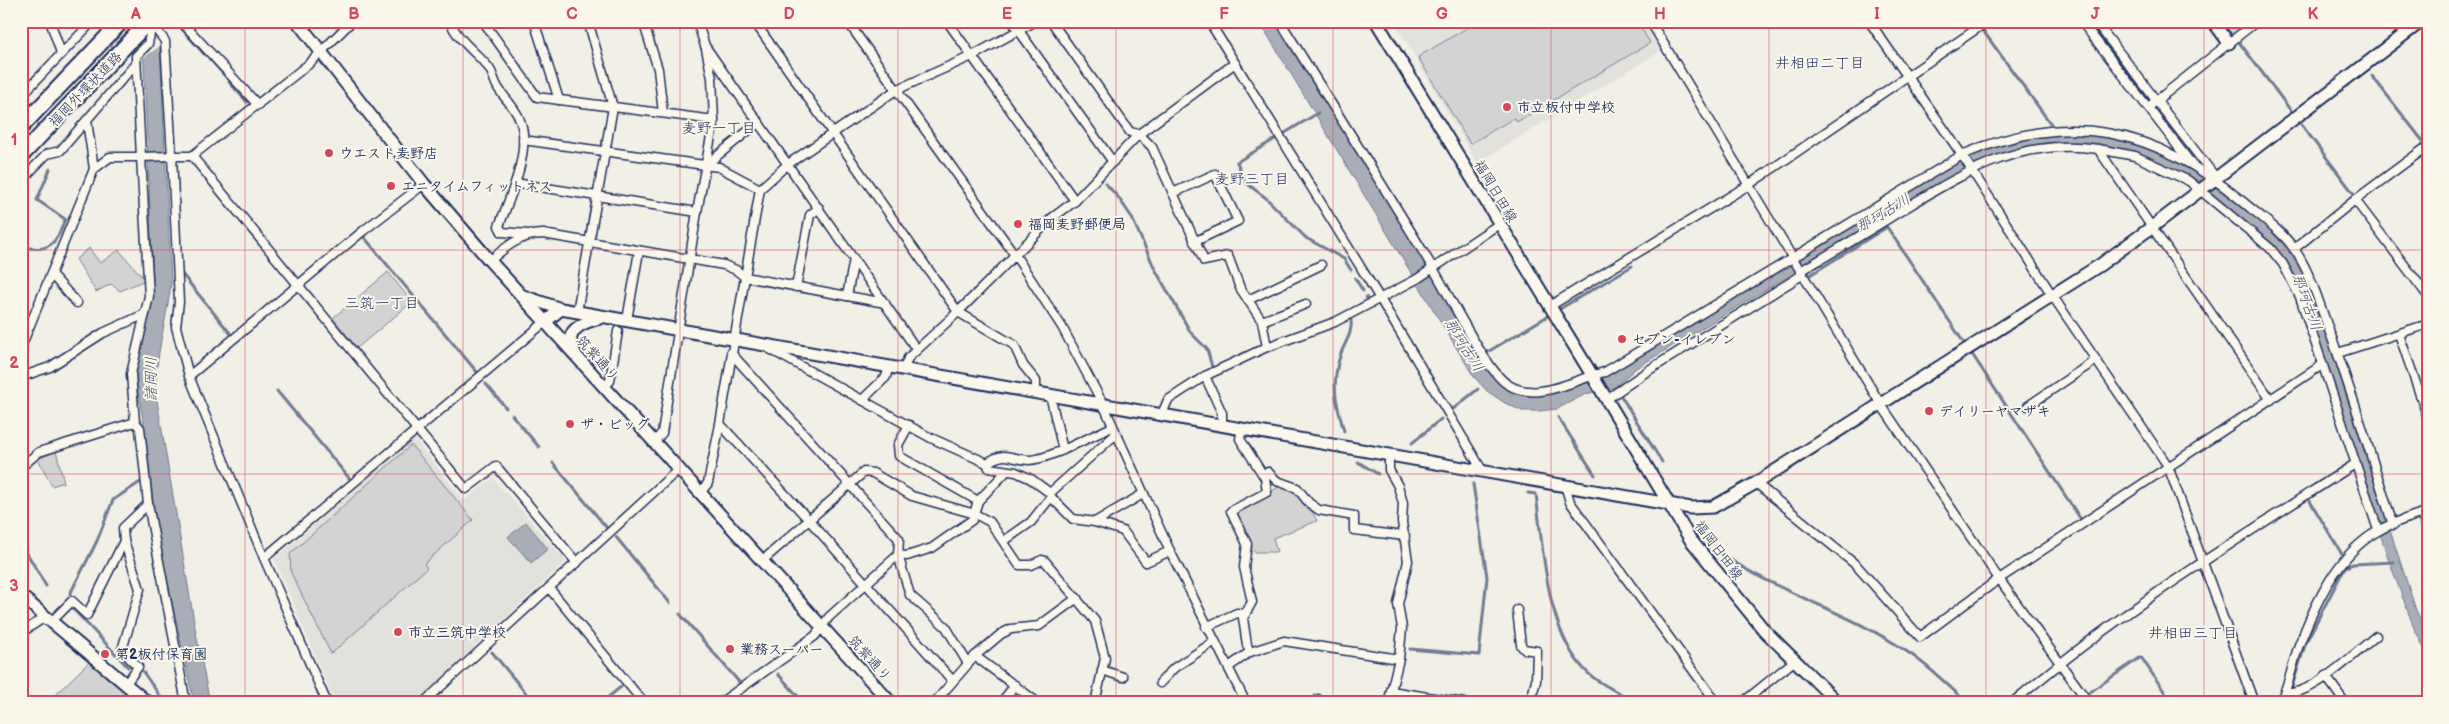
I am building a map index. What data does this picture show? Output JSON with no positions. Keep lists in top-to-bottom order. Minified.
{"streets":{"highway":["福岡外環状道路"],"street":["福岡日田線","筑紫通り"]},"districts":["井相田二丁目","麦野一丁目","麦野三丁目","三筑一丁目","井相田三丁目"],"water":["那珂古川","諸岡川"],"places":["市立板付中学校","ウエスト麦野店","エニタイムフィットネス","福岡麦野郵便局","セブン-イレブン","デイリーヤマザキ","ザ・ビッグ","市立三筑中学校","業務スーパー","第2板付保育園"],"grid":{"columns":["A","B","C","D","E","F","G","H","I","J","K"],"rows":["1","2","3"]}}
